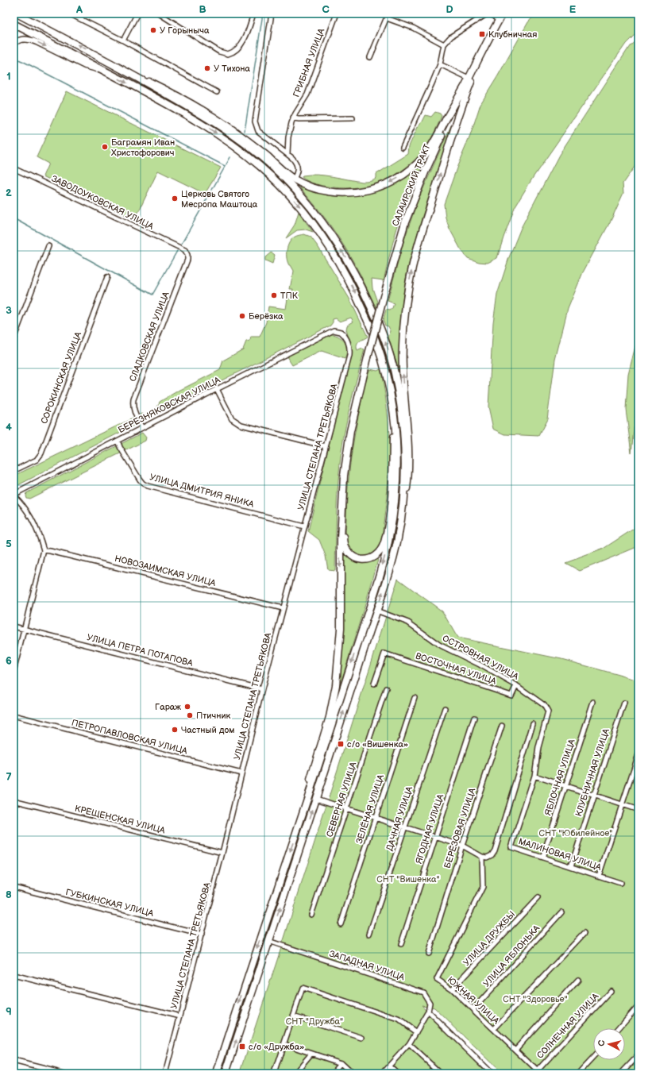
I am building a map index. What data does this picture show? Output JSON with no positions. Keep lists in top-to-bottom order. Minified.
{"streets":{"main road":["САЛАИРСКИЙ ТРАКТ"],"street":["ГРИБНАЯ УЛИЦА","ЗАВОДОУКОВСКАЯ УЛИЦА","СЛАДКОВСКАЯ УЛИЦА","СОРОКИНСКАЯ УЛИЦА","БЕРЕЗНЯКОВСКАЯ УЛИЦА","УЛИЦА СТЕПАНА ТРЕТЬЯКОВА","УЛИЦА ДМИТРИЯ ЯНИКА","НОВОЗАИМСКАЯ УЛИЦА","УЛИЦА ПЕТРА ПОТАПОВА","ОСТРОВНАЯ УЛИЦА","ВОСТОЧНАЯ УЛИЦА","ПЕТРОПАВЛОВСКАЯ УЛИЦА","КЛУБНИЧНАЯ УЛИЦА","ЯБЛОЧНАЯ УЛИЦА","СЕВЕРНАЯ УЛИЦА","ЗЕЛЁНАЯ УЛИЦА","ДАЧНАЯ УЛИЦА","КРЕЩЕНСКАЯ УЛИЦА","БЕРЁЗОВАЯ УЛИЦА","ЯГОДНАЯ УЛИЦА","МАЛИНОВАЯ УЛИЦА","ГУБКИНСКАЯ УЛИЦА","УЛИЦА ДРУЖБЫ","УЛИЦА ЯБЛОНЬКА","ЗАПАДНАЯ УЛИЦА","ЮЖНАЯ УЛИЦА","СОЛНЕЧНАЯ УЛИЦА"]},"crossings":[["ЗАВОДОУКОВСКАЯ УЛИЦА","СЛАДКОВСКАЯ УЛИЦА"],["СЛАДКОВСКАЯ УЛИЦА","БЕРЕЗНЯКОВСКАЯ УЛИЦА"],["БЕРЕЗНЯКОВСКАЯ УЛИЦА","УЛИЦА СТЕПАНА ТРЕТЬЯКОВА"],["БЕРЕЗНЯКОВСКАЯ УЛИЦА","УЛИЦА ДМИТРИЯ ЯНИКА"],["УЛИЦА СТЕПАНА ТРЕТЬЯКОВА","УЛИЦА ДМИТРИЯ ЯНИКА"],["УЛИЦА СТЕПАНА ТРЕТЬЯКОВА","НОВОЗАИМСКАЯ УЛИЦА"],["УЛИЦА СТЕПАНА ТРЕТЬЯКОВА","УЛИЦА ПЕТРА ПОТАПОВА"],["УЛИЦА СТЕПАНА ТРЕТЬЯКОВА","ПЕТРОПАВЛОВСКАЯ УЛИЦА"],["УЛИЦА СТЕПАНА ТРЕТЬЯКОВА","КРЕЩЕНСКАЯ УЛИЦА"],["УЛИЦА СТЕПАНА ТРЕТЬЯКОВА","ГУБКИНСКАЯ УЛИЦА"],["ОСТРОВНАЯ УЛИЦА","ВОСТОЧНАЯ УЛИЦА"],["ОСТРОВНАЯ УЛИЦА","МАЛИНОВАЯ УЛИЦА"],["КЛУБНИЧНАЯ УЛИЦА","МАЛИНОВАЯ УЛИЦА"],["ЯБЛОЧНАЯ УЛИЦА","МАЛИНОВАЯ УЛИЦА"],["УЛИЦА ДРУЖБЫ","ЮЖНАЯ УЛИЦА"],["УЛИЦА ЯБЛОНЬКА","ЮЖНАЯ УЛИЦА"],["ЮЖНАЯ УЛИЦА","СОЛНЕЧНАЯ УЛИЦА"]],"parks":["СНТ \"Юбилейное\"","СНТ \"Вишенка\"","СНТ \"Здоровье\"","СНТ \"Дружба\""],"places":{"other":["У Горыныча","У Тихона","Баграмян Иван Христофорович","Церковь Святого Месропа Маштоца","ТПК","Берёзка","Гараж","Птичник","Частный дом"],"transit":["Клубничная","с/о «Вишенка»","с/о «Дружба»"]},"north":"left","grid":{"columns":["A","B","C","D","E"],"rows":["1","2","3","4","5","6","7","8","9"]}}
